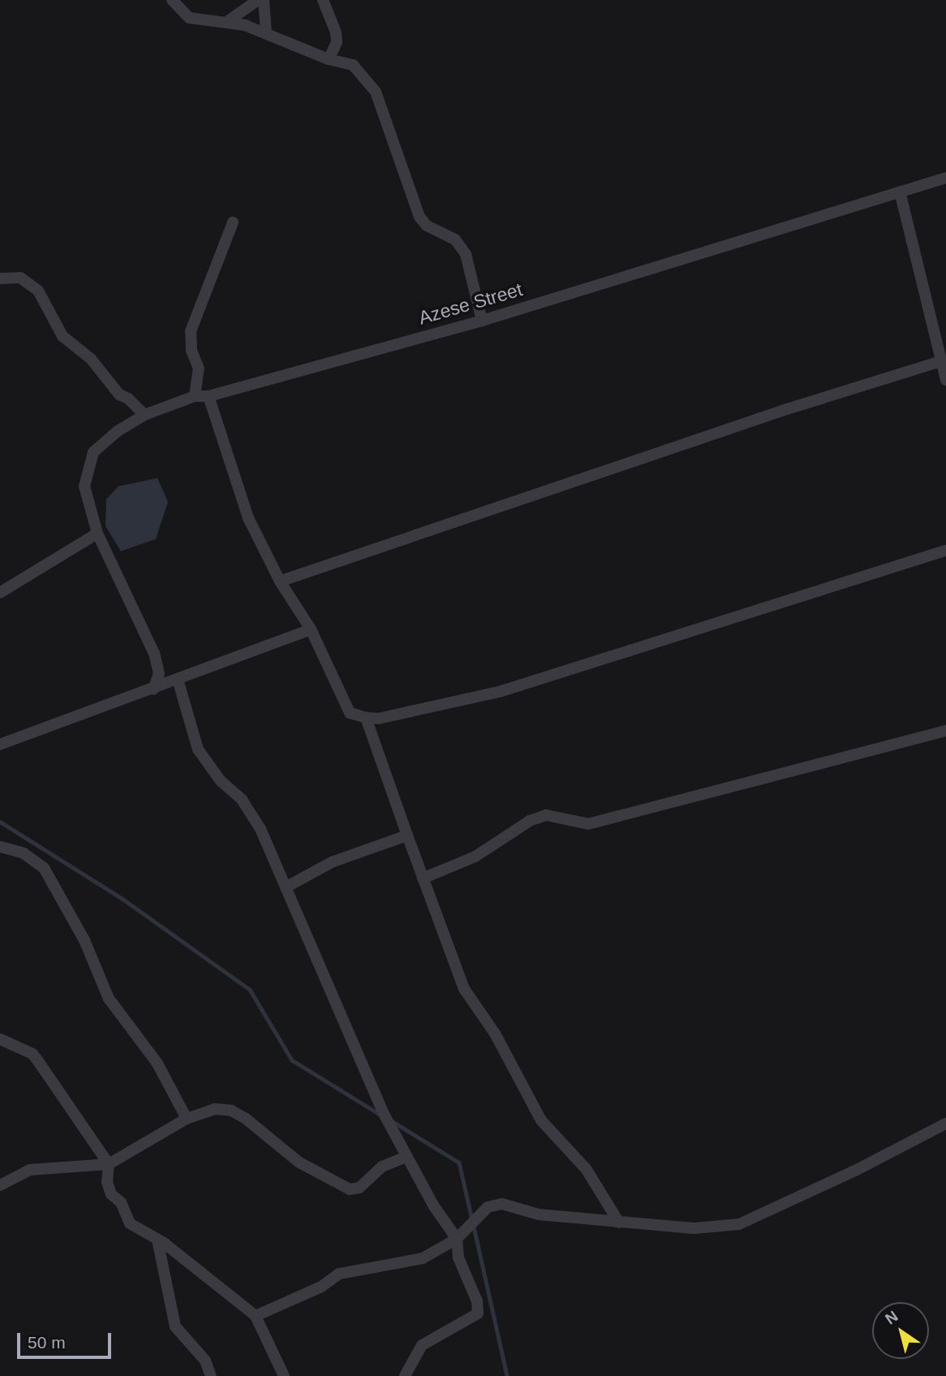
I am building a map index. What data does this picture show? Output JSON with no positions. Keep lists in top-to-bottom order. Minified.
{"streets":{"street":["Azese Street"]},"scale_bar":"50 m","north":"top left"}
